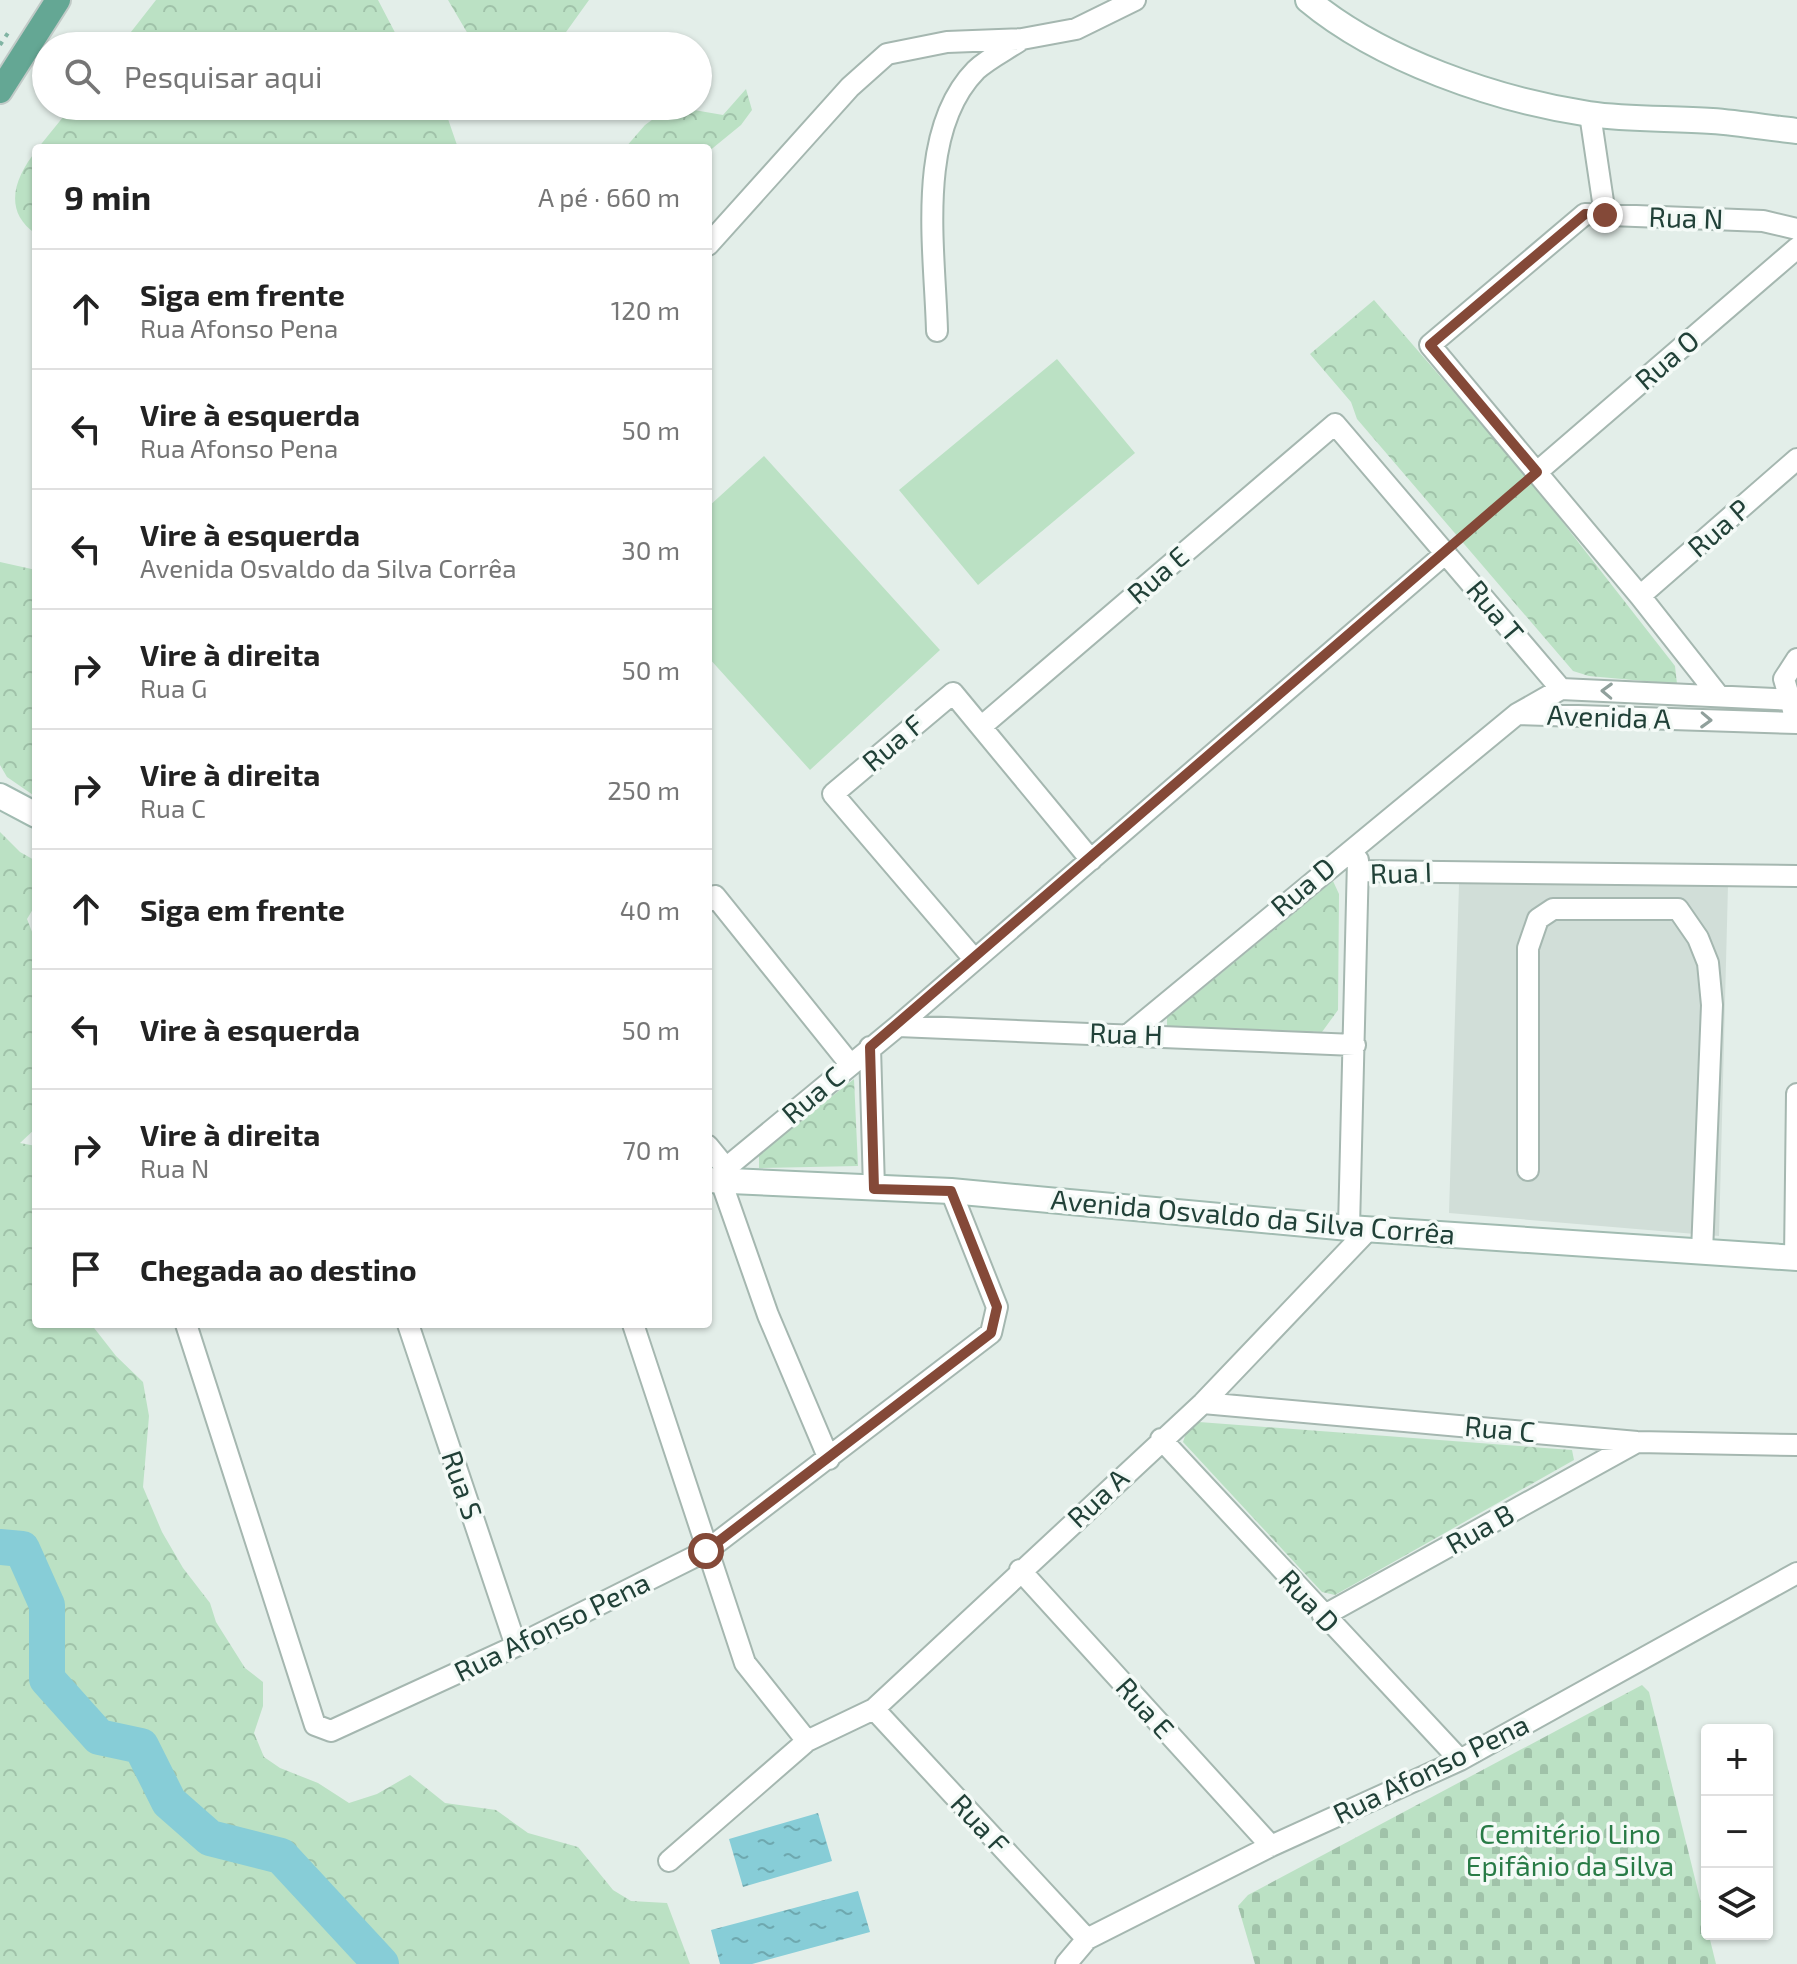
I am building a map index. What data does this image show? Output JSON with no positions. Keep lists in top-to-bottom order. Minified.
{"streets":{"street":["Rua N","Rua O","Rua P","Rua E","Rua T","Avenida A","Rua F","Rua I","Rua D","Rua H","Rua C","Avenida Osvaldo da Silva Corrêa","Rua S","Rua A","Rua B","Rua Afonso Pena"]},"crossings":[["Rua N","Rua O"],["Rua E","Rua T"],["Rua E","Rua F"],["Rua E","Rua A"],["Rua E","Rua Afonso Pena"],["Rua T","Avenida A"],["Rua T","Rua C"],["Avenida A","Rua D"],["Rua F","Rua C"],["Rua F","Rua A"],["Rua F","Rua Afonso Pena"],["Rua I","Rua H"],["Rua I","Avenida Osvaldo da Silva Corrêa"],["Rua I","Rua A"],["Rua D","Rua H"],["Rua D","Rua A"],["Rua D","Rua B"],["Rua D","Rua Afonso Pena"],["Rua H","Rua C"],["Rua C","Avenida Osvaldo da Silva Corrêa"],["Rua C","Rua A"],["Rua C","Rua B"],["Avenida Osvaldo da Silva Corrêa","Rua A"],["Avenida Osvaldo da Silva Corrêa","Rua Afonso Pena"],["Rua S","Rua Afonso Pena"]],"parks":["Cemitério Lino Epifânio da Silva"],"page":{"search":"Pesquisar aqui","heading":["9 min","A pé · 660 m"],"list":[["Siga em frente","Rua Afonso Pena","120 m"],["Vire à esquerda","Rua Afonso Pena","50 m"],["Vire à esquerda","Avenida Osvaldo da Silva Corrêa","30 m"],["Vire à direita","Rua G","50 m"],["Vire à direita","Rua C","250 m"],["Siga em frente","40 m"],["Vire à esquerda","50 m"],["Vire à direita","Rua N","70 m"],"Chegada ao destino"],"map_buttons":["+","−"]}}
